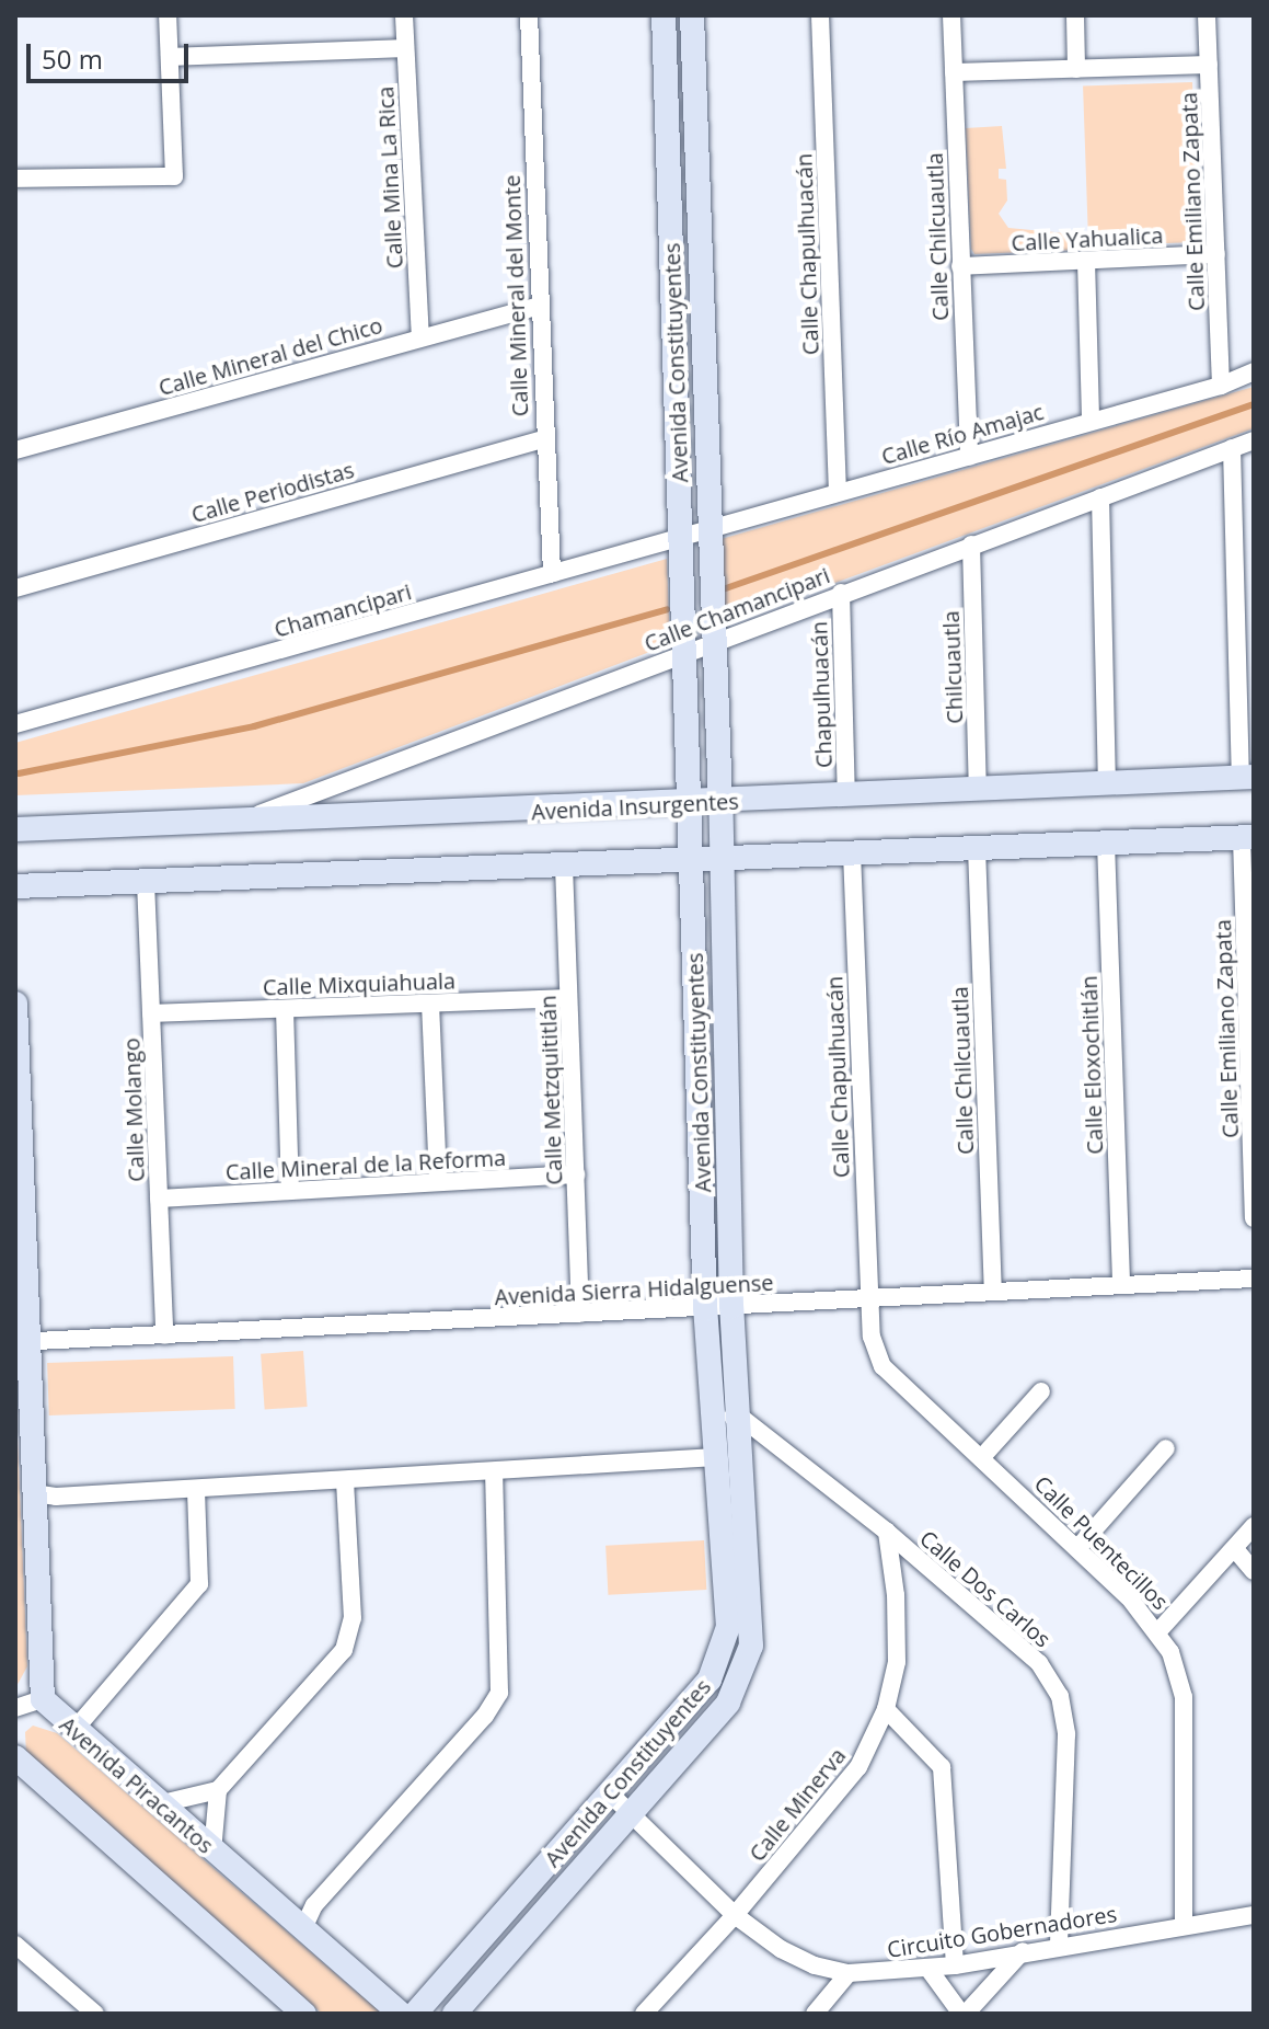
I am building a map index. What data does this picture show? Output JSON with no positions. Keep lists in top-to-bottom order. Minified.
{"streets":{"street":["Calle Mina La Rica","Calle Emiliano Zapata","Calle Chilcuautla","Calle Yahualica","Calle Chapulhuacán","Calle Mineral del Monte","Calle Mineral del Chico","Avenida Constituyentes","Calle Río Amajac","Calle Periodistas","Calle Chamancipari","Chamancipari","Chilcuautla","Chapulhuacán","Avenida Insurgentes","Calle Mixquiahuala","Calle Eloxochitlán","Calle Metzquititlán","Calle Molango","Calle Mineral de la Reforma","Avenida Sierra Hidalguense","Calle Puentecillos","Calle Dos Carlos","Avenida Piracantos","Calle Minerva","Circuito Gobernadores"]},"crossings":[["Calle Mina La Rica","Calle Mineral del Chico"],["Calle Emiliano Zapata","Calle Yahualica"],["Calle Emiliano Zapata","Calle Río Amajac"],["Calle Chilcuautla","Calle Yahualica"],["Calle Chilcuautla","Calle Río Amajac"],["Calle Chilcuautla","Avenida Sierra Hidalguense"],["Calle Chapulhuacán","Calle Río Amajac"],["Calle Chapulhuacán","Avenida Sierra Hidalguense"],["Calle Chapulhuacán","Calle Puentecillos"],["Calle Mineral del Monte","Calle Mineral del Chico"],["Calle Mineral del Monte","Calle Periodistas"],["Calle Mineral del Monte","Chamancipari"],["Avenida Constituyentes","Calle Río Amajac"],["Avenida Constituyentes","Calle Chamancipari"],["Avenida Constituyentes","Chamancipari"],["Avenida Constituyentes","Avenida Insurgentes"],["Avenida Constituyentes","Avenida Sierra Hidalguense"],["Avenida Constituyentes","Calle Dos Carlos"],["Avenida Constituyentes","Circuito Gobernadores"],["Calle Río Amajac","Chamancipari"],["Calle Chamancipari","Chilcuautla"],["Calle Chamancipari","Chapulhuacán"],["Calle Chamancipari","Avenida Insurgentes"],["Chilcuautla","Avenida Insurgentes"],["Chapulhuacán","Avenida Insurgentes"],["Calle Mixquiahuala","Calle Metzquititlán"],["Calle Mixquiahuala","Calle Molango"],["Calle Eloxochitlán","Avenida Sierra Hidalguense"],["Calle Metzquititlán","Calle Mineral de la Reforma"],["Calle Metzquititlán","Avenida Sierra Hidalguense"],["Calle Molango","Calle Mineral de la Reforma"],["Calle Molango","Avenida Sierra Hidalguense"],["Avenida Sierra Hidalguense","Calle Puentecillos"],["Avenida Sierra Hidalguense","Avenida Piracantos"],["Calle Puentecillos","Circuito Gobernadores"],["Calle Dos Carlos","Calle Minerva"],["Calle Dos Carlos","Circuito Gobernadores"],["Calle Minerva","Circuito Gobernadores"]],"scale_bar":"50 m"}
